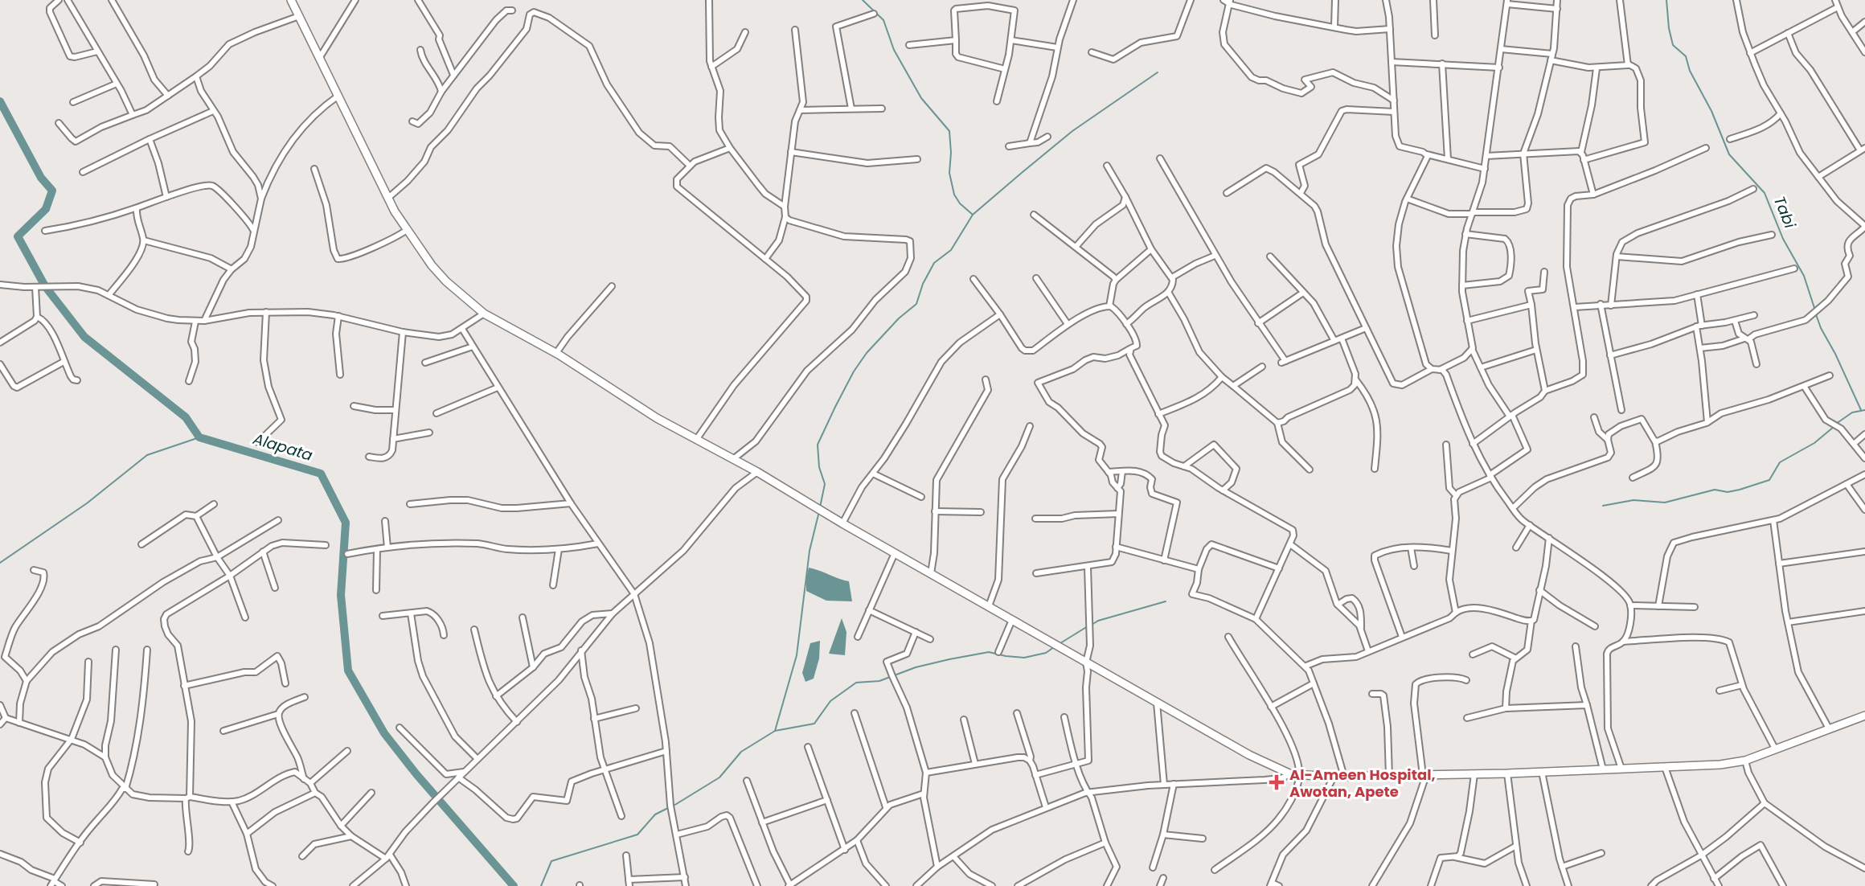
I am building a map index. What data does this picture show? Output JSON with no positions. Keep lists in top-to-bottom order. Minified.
{"water":["Tabi","Alapata"],"places":{"health":["Al-Ameen Hospital, Awotan, Apete"]}}
